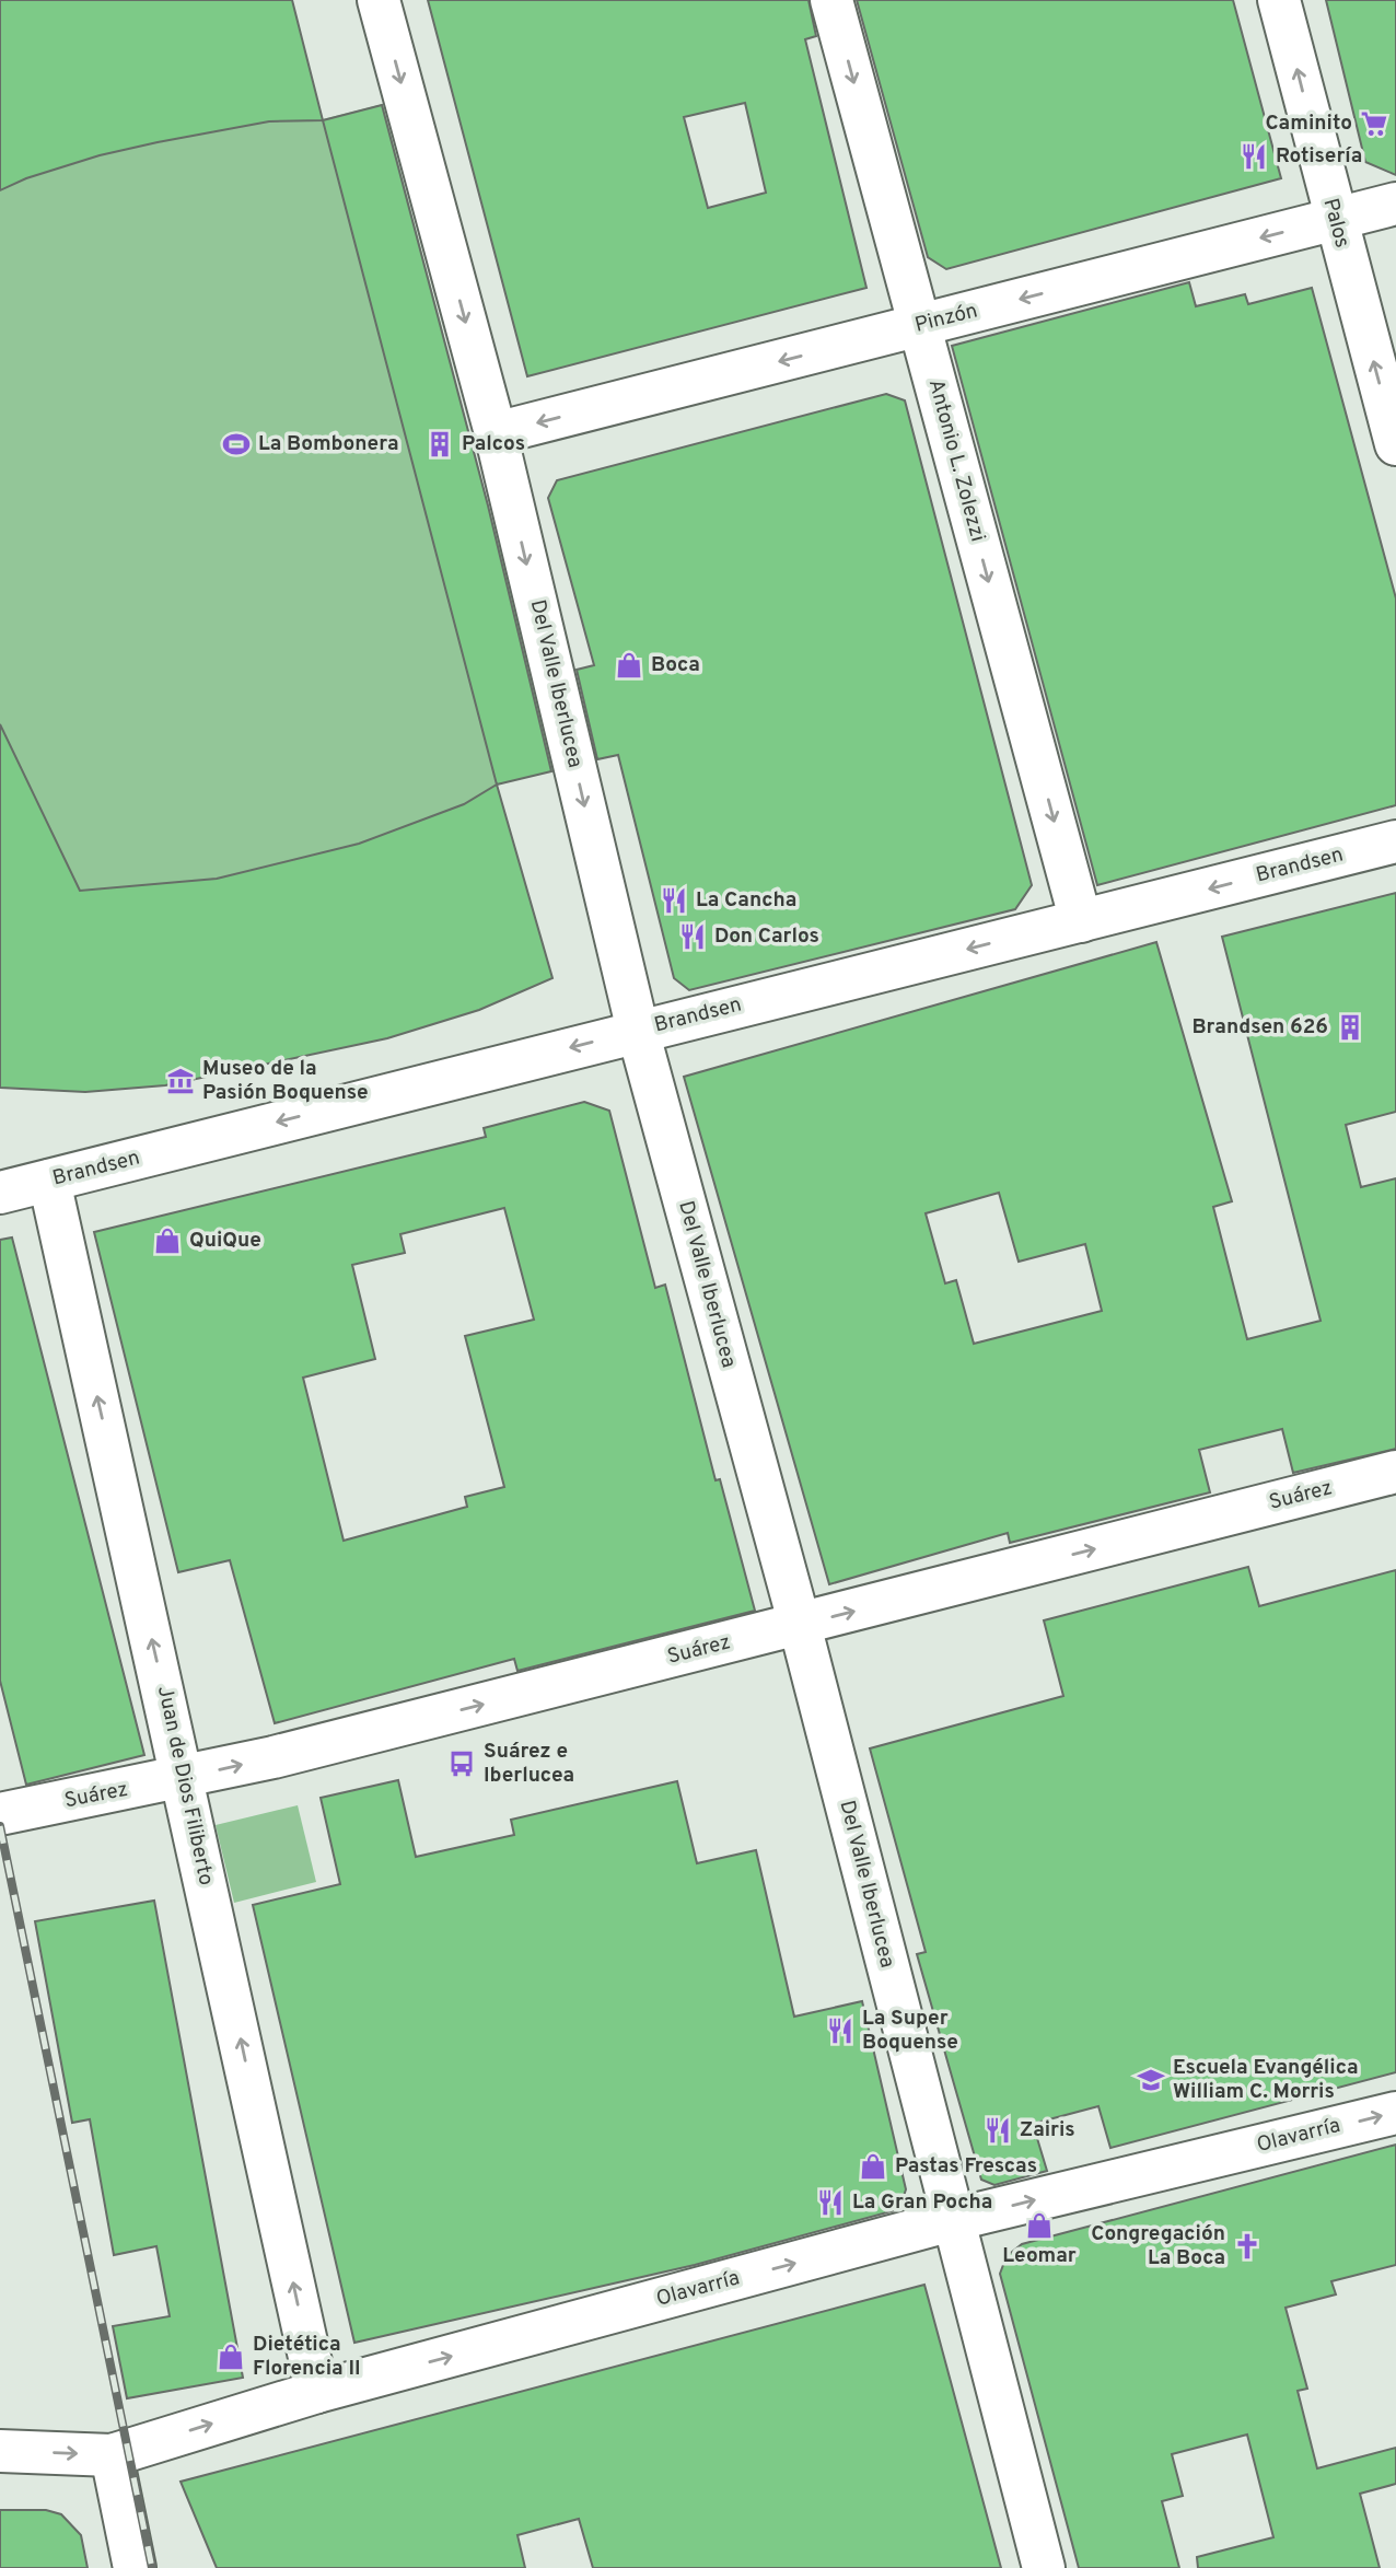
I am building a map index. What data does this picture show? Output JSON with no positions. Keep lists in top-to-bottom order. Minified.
{"streets":{"street":["Palos","Pinzón","Antonio L. Zolezzi","Del Valle Iberlucea","Brandsen","Suárez","Juan de Dios Filiberto","Olavarría"]},"crossings":[["Palos","Pinzón"],["Pinzón","Antonio L. Zolezzi"],["Pinzón","Del Valle Iberlucea"],["Antonio L. Zolezzi","Brandsen"],["Del Valle Iberlucea","Brandsen"],["Del Valle Iberlucea","Suárez"],["Del Valle Iberlucea","Olavarría"],["Brandsen","Juan de Dios Filiberto"],["Suárez","Juan de Dios Filiberto"],["Juan de Dios Filiberto","Olavarría"]],"one_way":["Palos","Pinzón","Antonio L. Zolezzi","Del Valle Iberlucea","Brandsen","Suárez","Juan de Dios Filiberto","Olavarría"],"places":{"supermarket":["Caminito"],"restaurant":["Rotisería","La Cancha","Don Carlos","La Super Boquense","Zairis","La Gran Pocha"],"sports":["La Bombonera"],"building":["Palcos","Brandsen 626"],"shop":["Boca","QuiQue","Pastas Frescas","Leomar","Dietética Florencia II"],"museum":["Museo de la Pasión Boquense"],"bus stop":["Suárez e Iberlucea"],"school or university":["Escuela Evangélica William C. Morris"],"church":["Congregación La Boca"]}}
